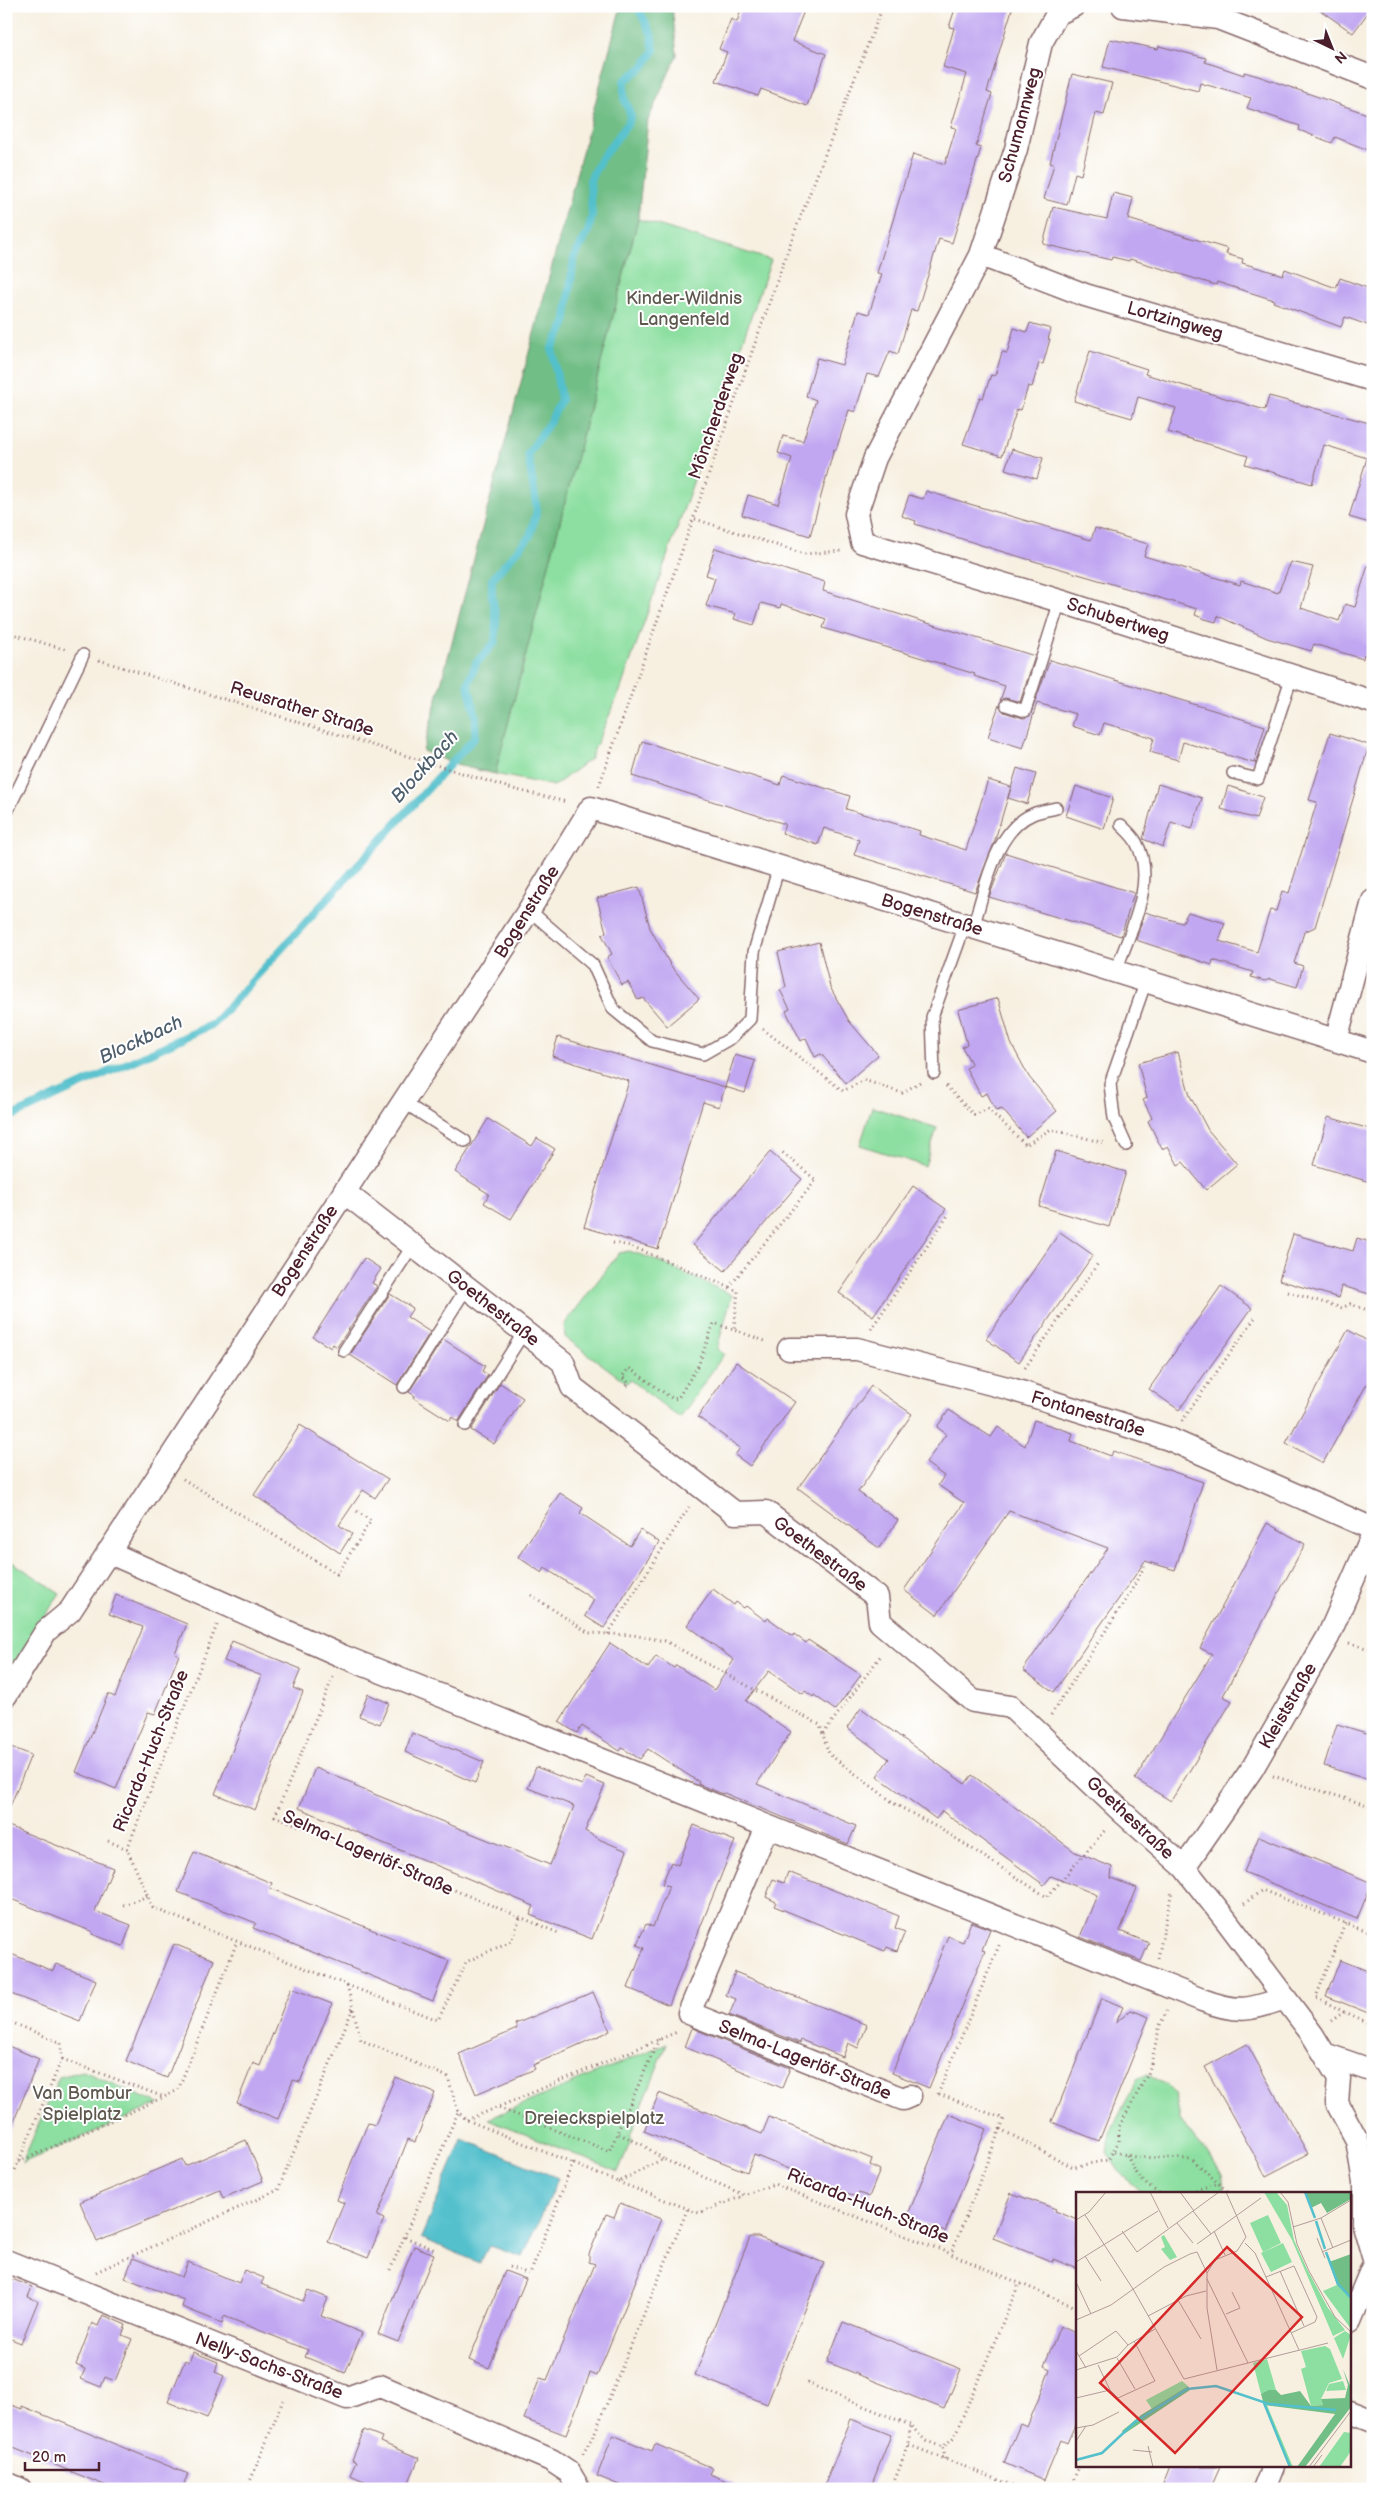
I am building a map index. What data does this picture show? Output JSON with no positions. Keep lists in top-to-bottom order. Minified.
{"streets":{"street":["Schumannweg","Lortzingweg","Schubertweg","Bogenstraße","Goethestraße","Fontanestraße","Kleiststraße","Selma-Lagerlöf-Straße","Nelly-Sachs-Straße"],"path":["Möncherderweg","Reusrather Straße","Ricarda-Huch-Straße"]},"crossings":[["Schumannweg","Lortzingweg"],["Möncherderweg","Reusrather Straße"],["Möncherderweg","Bogenstraße"],["Reusrather Straße","Bogenstraße"],["Bogenstraße","Goethestraße"],["Goethestraße","Kleiststraße"],["Ricarda-Huch-Straße","Selma-Lagerlöf-Straße"]],"water":["Blockbach"],"parks":["Kinder-Wildnis Langenfeld","Van Bombur Spielplatz","Dreieckspielplatz"],"scale_bar":"20 m","north":"bottom right"}
